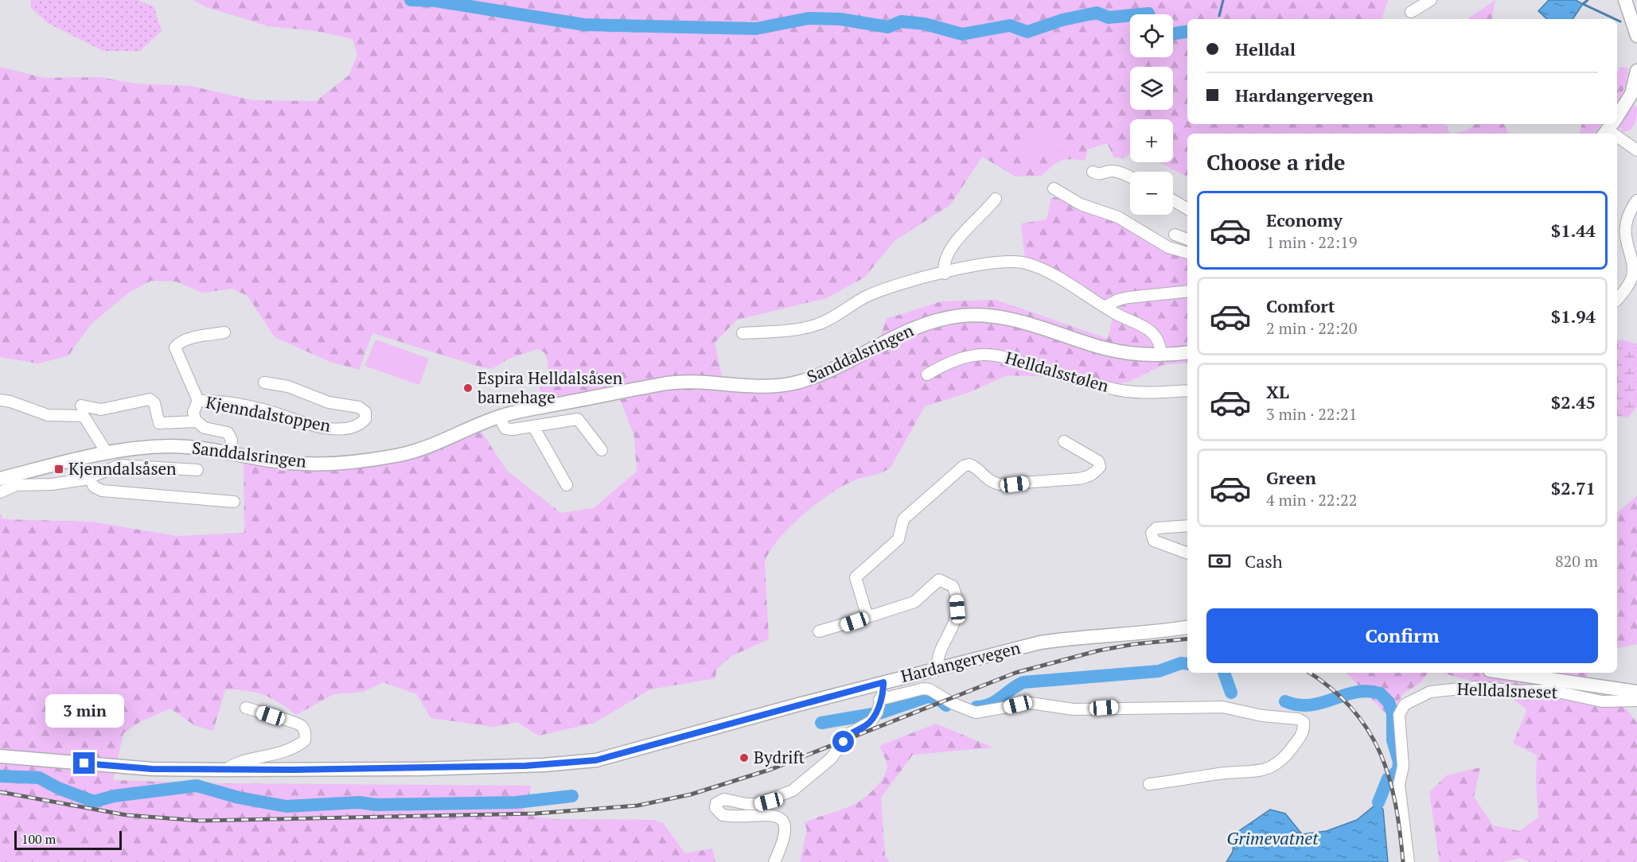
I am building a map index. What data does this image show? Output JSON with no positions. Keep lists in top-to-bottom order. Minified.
{"streets":{"main road":["Sanddalsringen","Hardangervegen"],"street":["Helldalsstølen","Kjenndalstoppen","Helldalsneset"]},"crossings":[["Sanddalsringen","Kjenndalstoppen"]],"water":["Grimevatnet"],"places":{"other":["Espira Helldalsåsen barnehage","Bydrift"],"transit":["Kjenndalsåsen"]},"scale_bar":"100 m","page":{"map_buttons":["+","−"],"banner":["Helldal","Hardangervegen"],"heading":"Choose a ride","list":[{"name":"Economy","note":"1 min · 22:19","value":"$1.44"},{"name":"Comfort","note":"2 min · 22:20","value":"$1.94"},{"name":"XL","note":"3 min · 22:21","value":"$2.45"},{"name":"Green","note":"4 min · 22:22","value":"$2.71"}],"pay":["Cash","820 m"],"buttons":"Confirm","bubble":"3 min","scale":"100 m"}}
